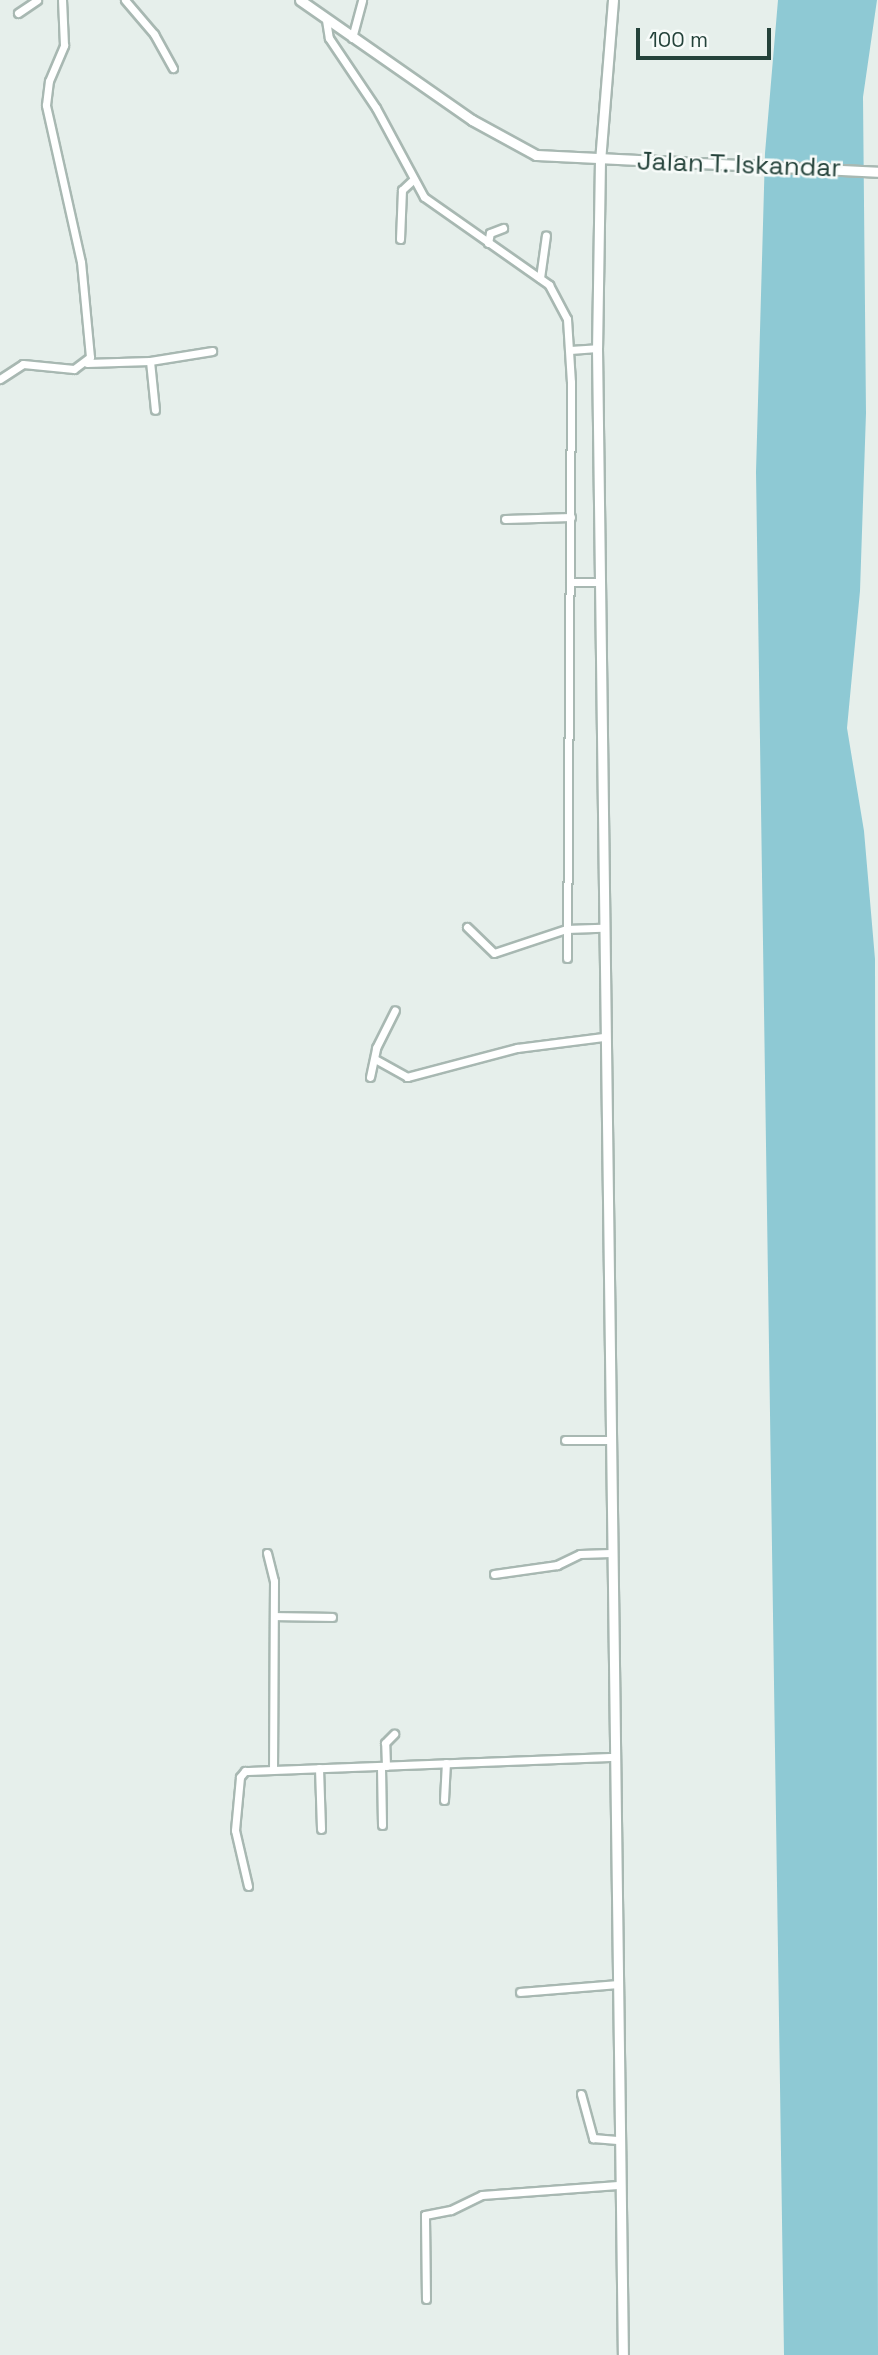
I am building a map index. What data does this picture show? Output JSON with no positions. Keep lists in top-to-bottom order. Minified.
{"streets":{"street":["Jalan T. Iskandar"]},"scale_bar":"100 m"}
